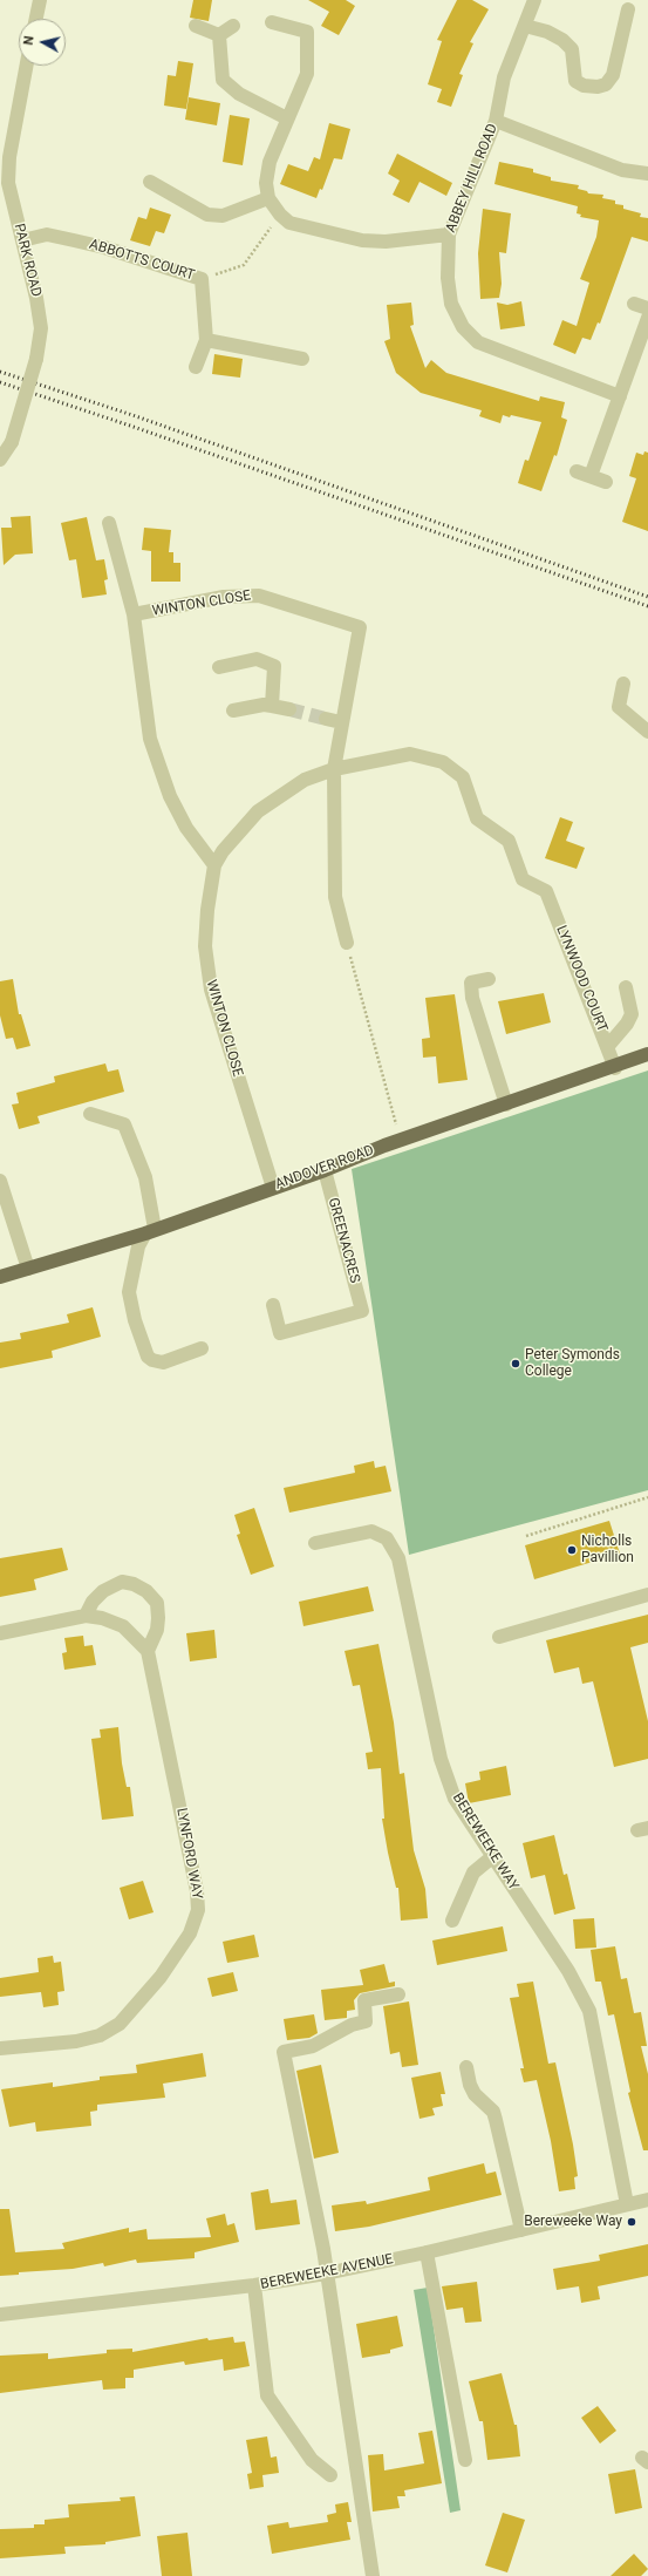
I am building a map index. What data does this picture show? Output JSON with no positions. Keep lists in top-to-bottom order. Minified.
{"streets":{"main road":["ANDOVER ROAD"],"street":["ABBEY HILL ROAD","PARK ROAD","ABBOTTS COURT","WINTON CLOSE","LYNWOOD COURT","GREENACRES","BEREWEEKE WAY","LYNFORD WAY","BEREWEEKE AVENUE"]},"crossings":[["PARK ROAD","ABBOTTS COURT"],["WINTON CLOSE","LYNWOOD COURT"],["WINTON CLOSE","ANDOVER ROAD"],["LYNWOOD COURT","ANDOVER ROAD"],["ANDOVER ROAD","GREENACRES"],["BEREWEEKE WAY","BEREWEEKE AVENUE"]],"places":["Peter Symonds College","Nicholls Pavillion","Bereweeke Way"],"north":"left"}
